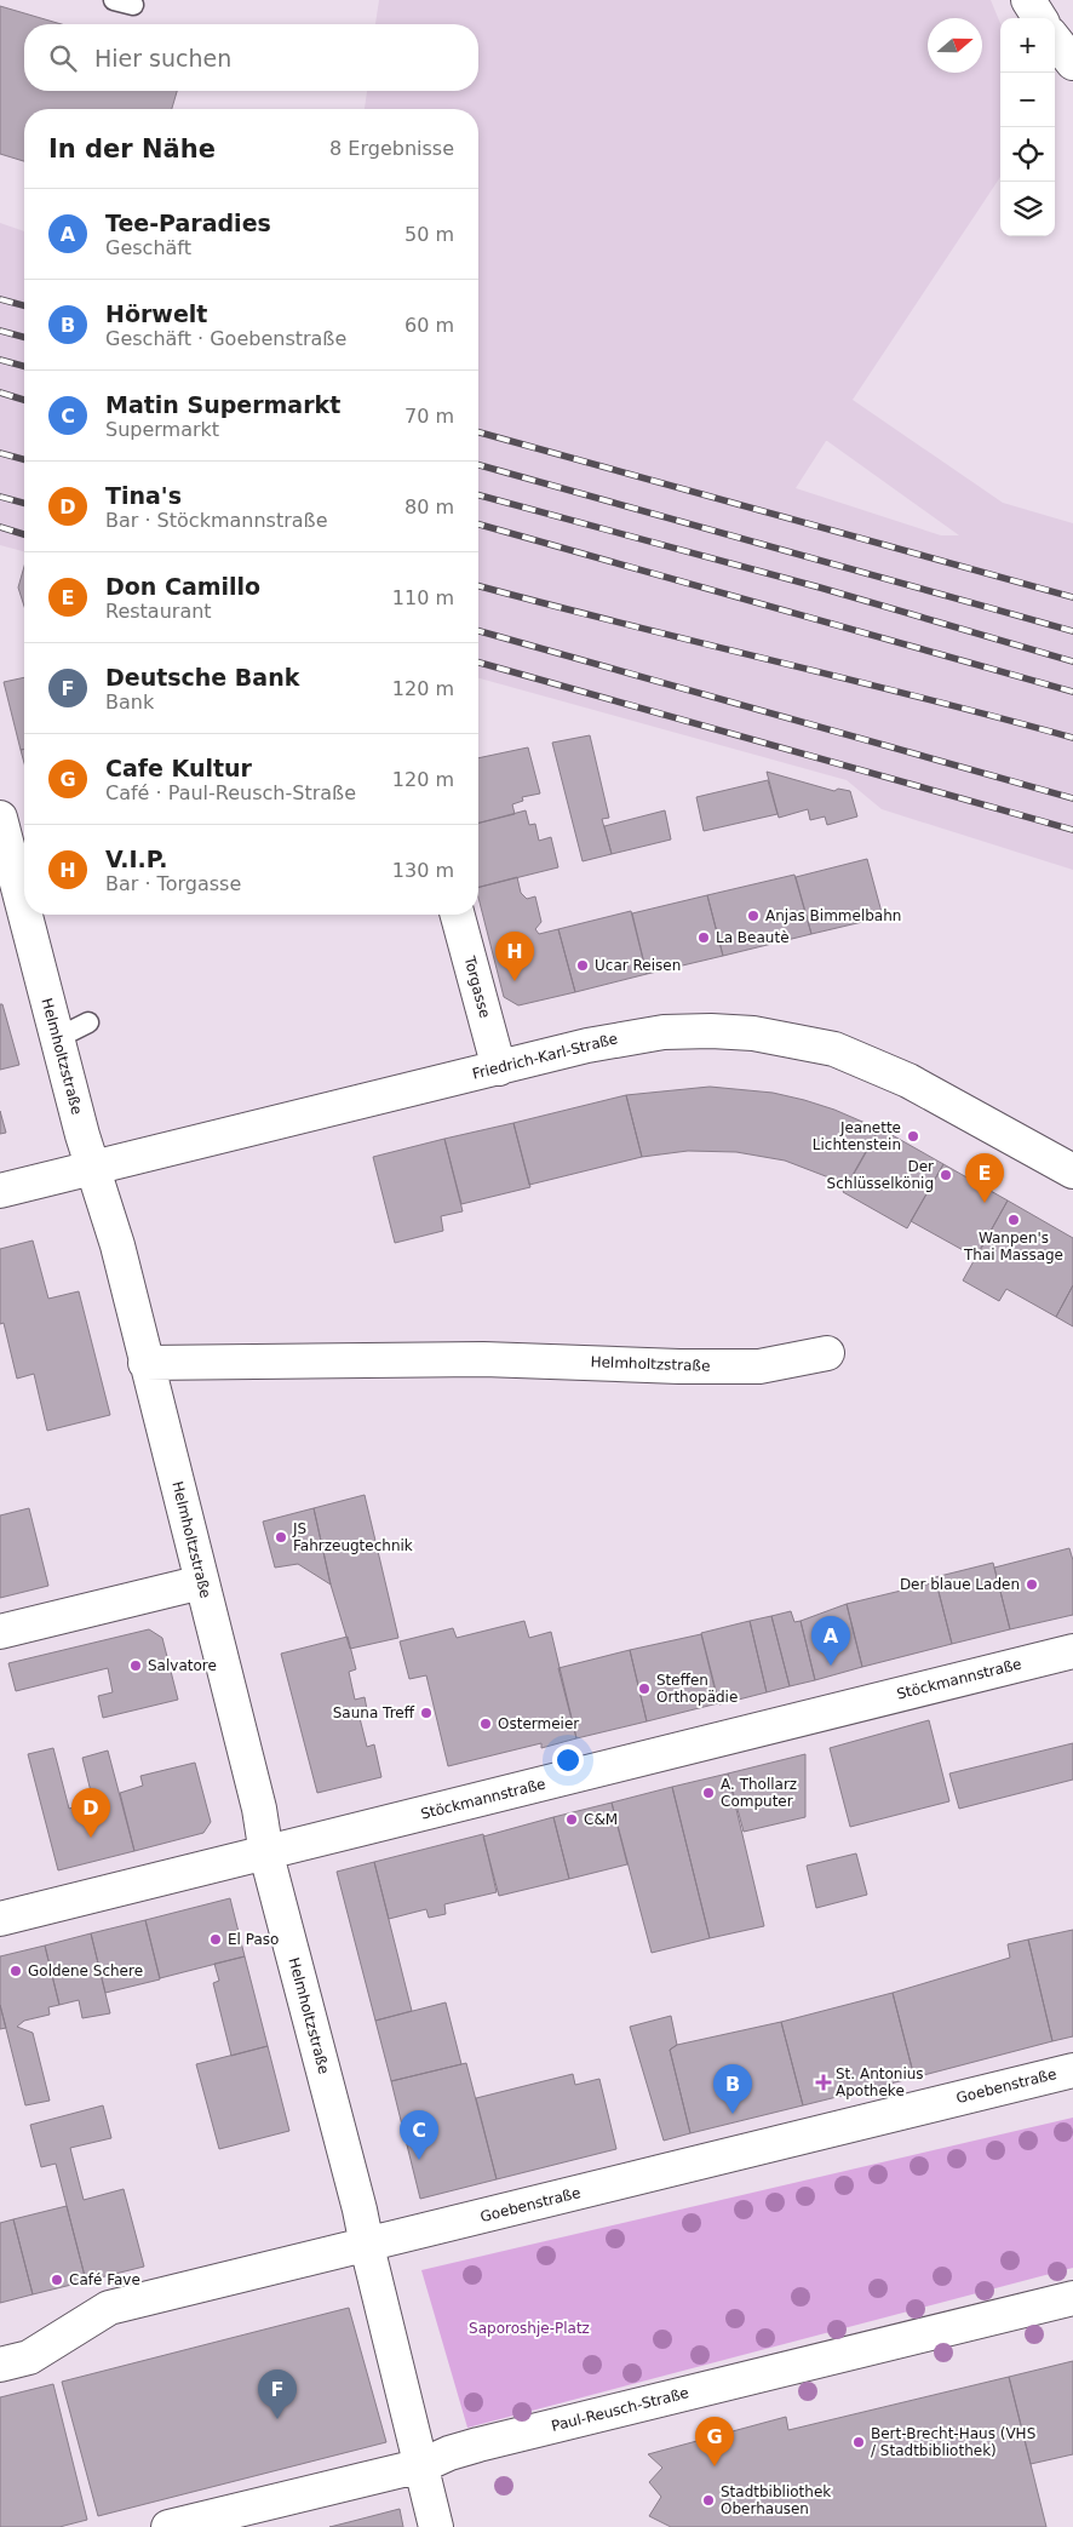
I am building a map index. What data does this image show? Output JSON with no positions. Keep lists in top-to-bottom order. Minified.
{"streets":{"street":["Torgasse","Helmholtzstraße","Friedrich-Karl-Straße","Stöckmannstraße","Goebenstraße","Paul-Reusch-Straße"]},"crossings":[["Torgasse","Friedrich-Karl-Straße"],["Helmholtzstraße","Friedrich-Karl-Straße"],["Helmholtzstraße","Stöckmannstraße"],["Helmholtzstraße","Goebenstraße"],["Helmholtzstraße","Paul-Reusch-Straße"]],"parks":["Saporoshje-Platz"],"places":{"other":["Anjas Bimmelbahn","La Beautè","Ucar Reisen","Jeanette Lichtenstein","Der Schlüsselkönig","Wanpen's Thai Massage","JS Fahrzeugtechnik","Der blaue Laden","Salvatore","Steffen Orthopädie","Sauna Treff","Ostermeier","A. Thollarz Computer","C&M","El Paso","Goldene Schere","Café Fave","Bert-Brecht-Haus (VHS / Stadtbibliothek)","Stadtbibliothek Oberhausen"],"health":["St. Antonius Apotheke"]},"north":"right","page":{"map_buttons":["+","−"],"search":"Hier suchen","heading":["In der Nähe","8 Ergebnisse"],"list":[{"mark":"A","name":"Tee-Paradies","note":"Geschäft","value":"50 m"},{"mark":"B","name":"Hörwelt","note":"Geschäft · Goebenstraße","value":"60 m"},{"mark":"C","name":"Matin Supermarkt","note":"Supermarkt","value":"70 m"},{"mark":"D","name":"Tina's","note":"Bar · Stöckmannstraße","value":"80 m"},{"mark":"E","name":"Don Camillo","note":"Restaurant","value":"110 m"},{"mark":"F","name":"Deutsche Bank","note":"Bank","value":"120 m"},{"mark":"G","name":"Cafe Kultur","note":"Café · Paul-Reusch-Straße","value":"120 m"},{"mark":"H","name":"V.I.P.","note":"Bar · Torgasse","value":"130 m"}],"pins":["H","E","A","D","B","C","F","G"]}}
